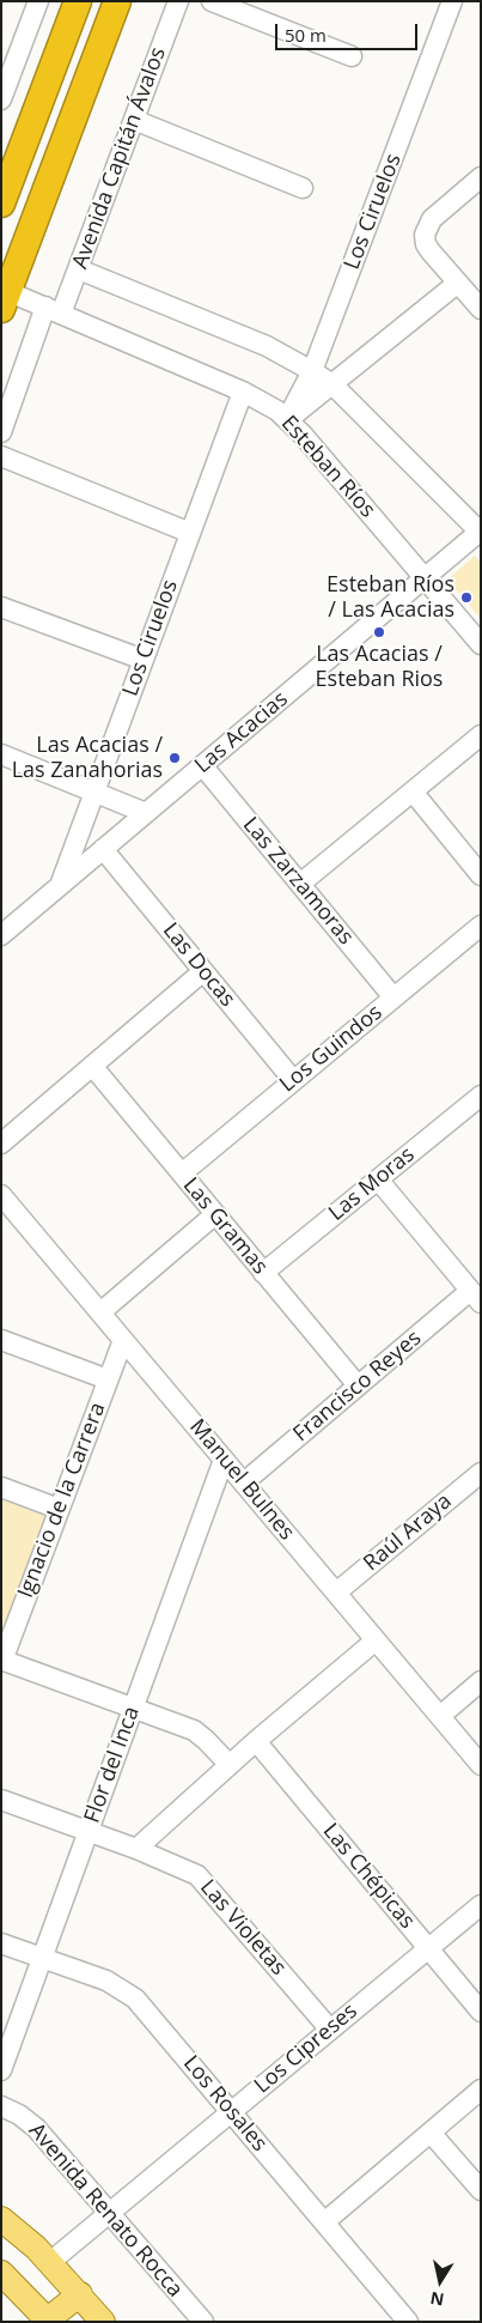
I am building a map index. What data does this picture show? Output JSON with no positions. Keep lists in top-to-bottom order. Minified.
{"streets":{"street":["Avenida Capitán Ávalos","Los Ciruelos","Esteban Ríos","Las Acacias","Las Zarzamoras","Las Docas","Los Guindos","Las Moras","Las Gramas","Francisco Reyes","Manuel Bulnes","Ignacio de la Carrera","Raúl Araya","Flor del Inca","Las Chépicas","Las Violetas","Los Cipreses","Los Rosales","Avenida Renato Rocca"]},"crossings":[["Avenida Capitán Ávalos","Esteban Ríos"],["Los Ciruelos","Esteban Ríos"],["Los Ciruelos","Las Acacias"],["Esteban Ríos","Las Acacias"],["Las Acacias","Las Zarzamoras"],["Las Acacias","Las Docas"],["Las Zarzamoras","Los Guindos"],["Las Docas","Los Guindos"],["Los Guindos","Las Gramas"],["Las Moras","Las Gramas"],["Las Gramas","Francisco Reyes"],["Francisco Reyes","Manuel Bulnes"],["Manuel Bulnes","Ignacio de la Carrera"],["Manuel Bulnes","Raúl Araya"],["Manuel Bulnes","Flor del Inca"],["Flor del Inca","Las Violetas"],["Flor del Inca","Los Rosales"],["Las Chépicas","Los Cipreses"],["Las Violetas","Los Cipreses"],["Los Cipreses","Los Rosales"],["Los Cipreses","Avenida Renato Rocca"]],"places":["Esteban Ríos / Las Acacias","Las Acacias / Esteban Rios","Las Acacias / Las Zanahorias"],"scale_bar":"50 m","north":"bottom"}
